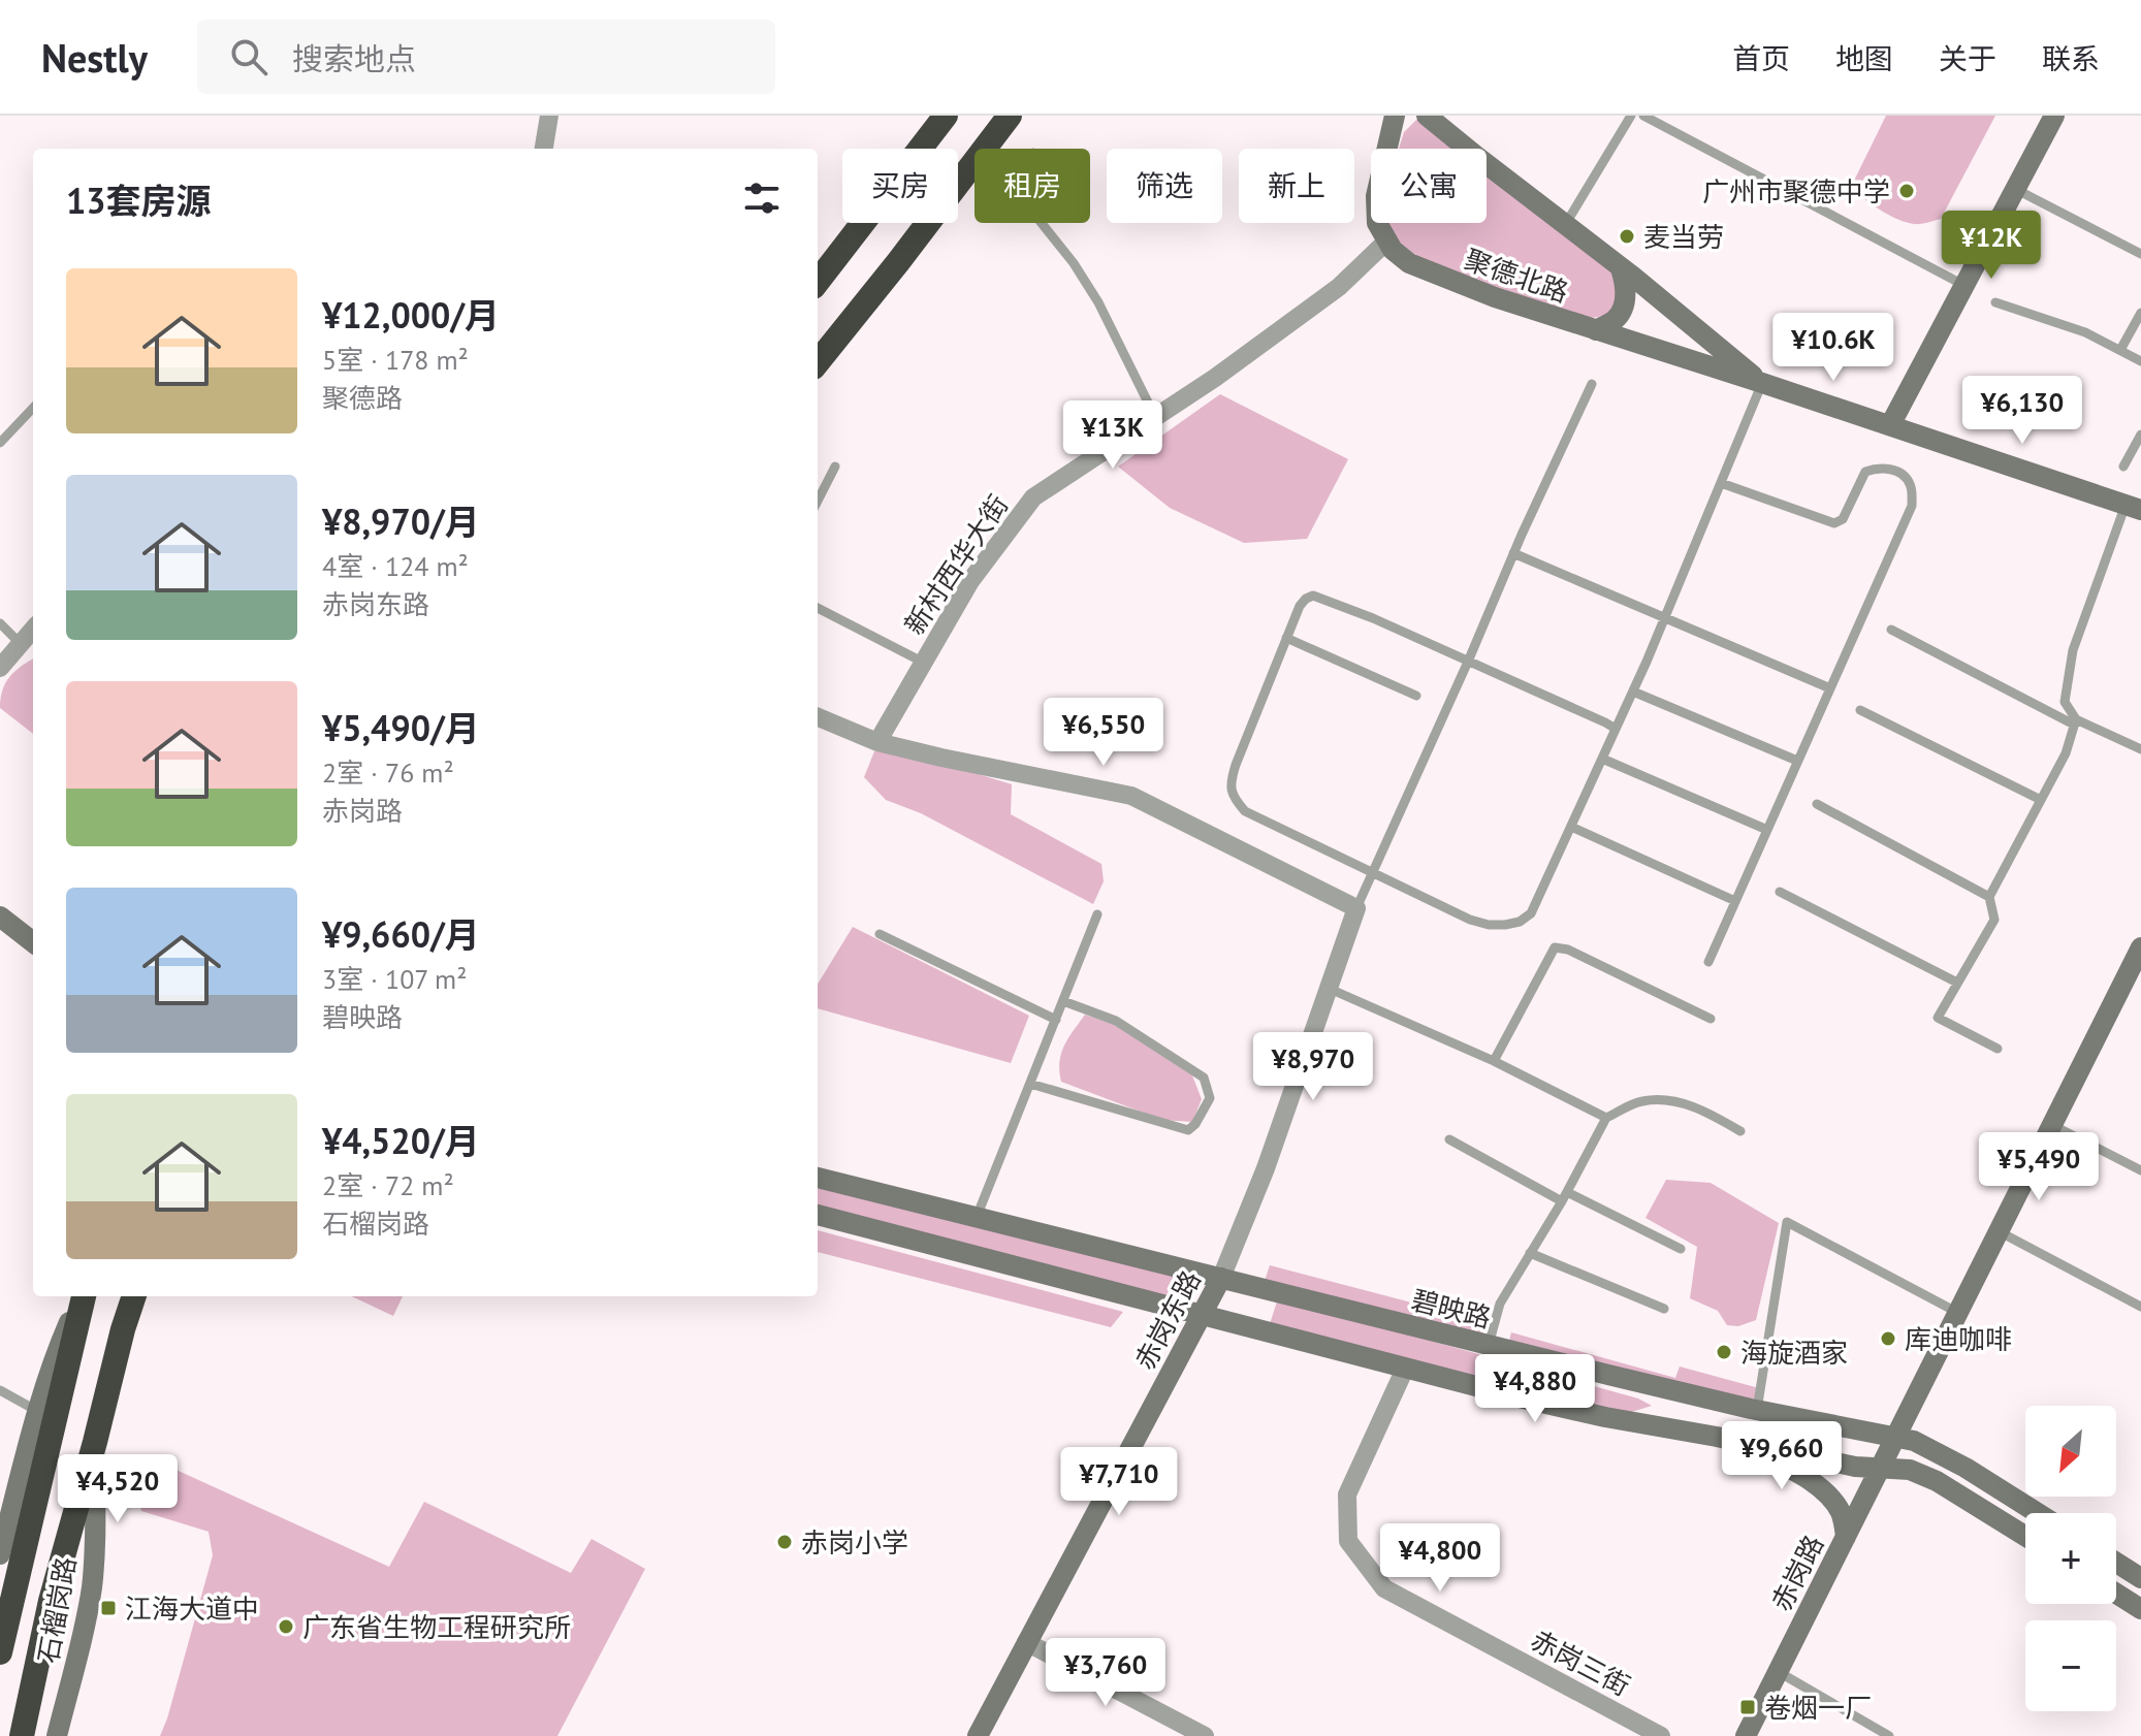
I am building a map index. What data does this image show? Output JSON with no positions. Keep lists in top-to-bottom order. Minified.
{"streets":{"street":["聚德北路","新村西华大街","碧映路","赤岗东路","赤岗路","石榴岗路","赤岗三街"]},"crossings":[["聚德北路","新村西华大街"],["碧映路","赤岗东路"],["碧映路","赤岗路"]],"places":{"other":["广州市聚德中学","麦当劳","库迪咖啡","海旋酒家","赤岗小学","广东省生物工程研究所"],"transit":["江海大道中","卷烟一厂"]},"north":"bottom left","page":{"header":"Nestly","search":"搜索地点","nav":["首页","地图","关于","联系"],"chip":["买房","租房","筛选","新上","公寓"],"heading":"13套房源","price":["¥12K","¥10.6K","¥6,130","¥13K","¥6,550","¥8,970","¥5,490","¥4,880","¥9,660","¥7,710","¥4,520","¥4,800","¥3,760"],"list":[{"name":"¥12,000/月","note":"5室 · 178 m² · 聚德路"},{"name":"¥8,970/月","note":"4室 · 124 m² · 赤岗东路"},{"name":"¥5,490/月","note":"2室 · 76 m² · 赤岗路"},{"name":"¥9,660/月","note":"3室 · 107 m² · 碧映路"},{"name":"¥4,520/月","note":"2室 · 72 m² · 石榴岗路"}],"map_buttons":["+","−"]}}
